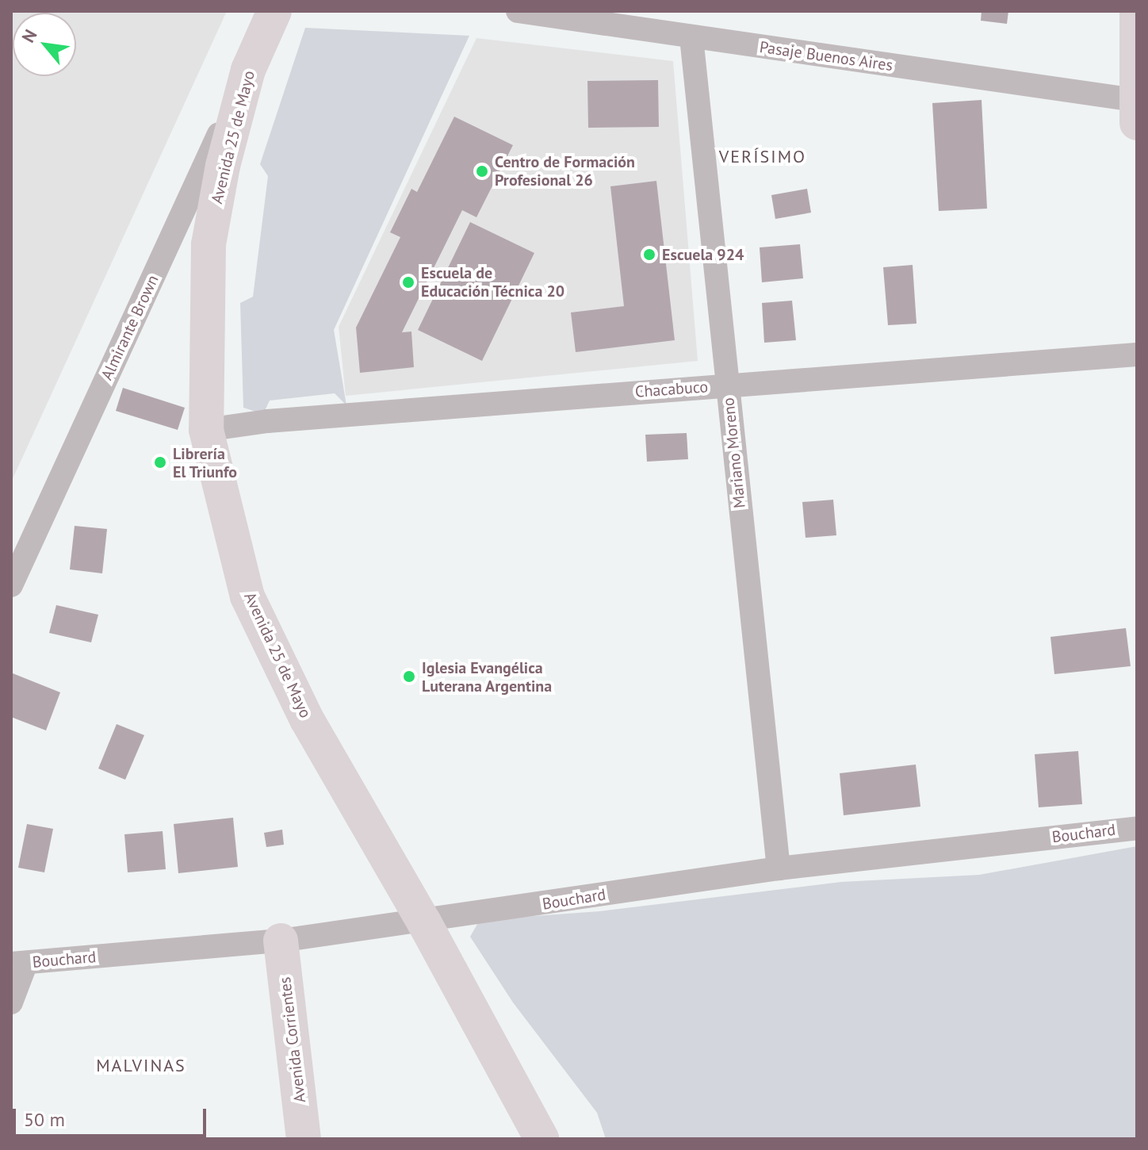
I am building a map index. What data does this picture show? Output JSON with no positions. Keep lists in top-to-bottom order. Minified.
{"streets":{"main road":["Avenida 25 de Mayo","Avenida Corrientes"],"street":["Pasaje Buenos Aires","Almirante Brown","Chacabuco","Mariano Moreno","Bouchard"]},"crossings":[["Pasaje Buenos Aires","Mariano Moreno"],["Avenida 25 de Mayo","Almirante Brown"],["Avenida 25 de Mayo","Chacabuco"],["Avenida 25 de Mayo","Bouchard"],["Chacabuco","Mariano Moreno"],["Mariano Moreno","Bouchard"],["Bouchard","Avenida Corrientes"]],"districts":["VERÍSIMO","MALVINAS"],"places":["Centro de Formación Profesional 26","Escuela 924","Escuela de Educación Técnica 20","Librería El Triunfo","Iglesia Evangélica Luterana Argentina"],"scale_bar":"50 m","north":"top left"}
